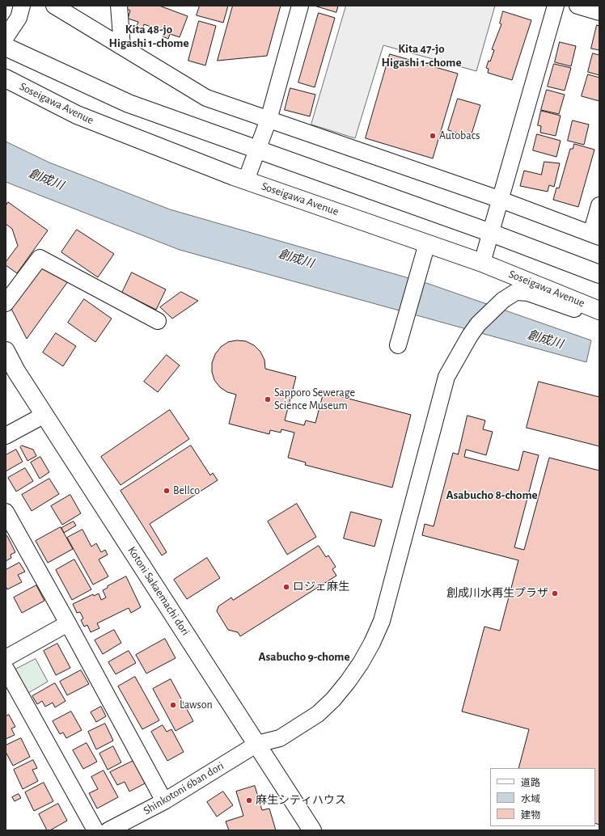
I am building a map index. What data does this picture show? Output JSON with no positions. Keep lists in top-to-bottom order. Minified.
{"streets":{"main road":["Soseigawa Avenue","Kotoni Sakaemachi dori"],"street":["Shinkotoni 6ban dori"]},"crossings":[["Kotoni Sakaemachi dori","Shinkotoni 6ban dori"]],"districts":["Kita 48-jo Higashi 1-chome","Kita 47-jo Higashi 1-chome","Asabucho 8-chome","Asabucho 9-chome"],"water":["創成川"],"places":["Autobacs","Sapporo Sewerage Science Museum","Bellco","ロジェ麻生","創成川水再生プラザ","Lawson","麻生シティハウス"],"legend":["道路","水域","建物"]}
